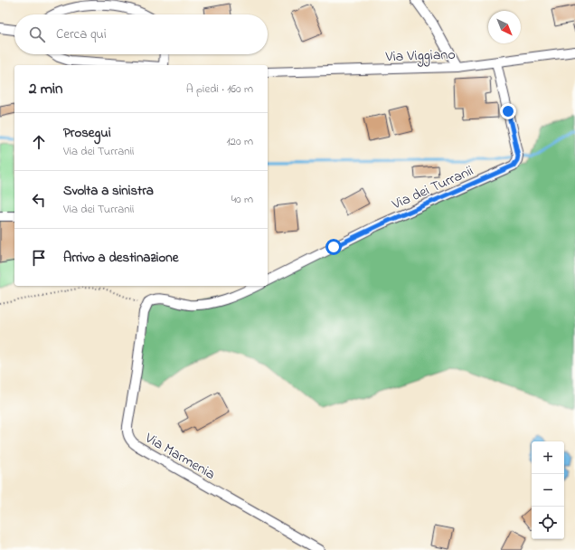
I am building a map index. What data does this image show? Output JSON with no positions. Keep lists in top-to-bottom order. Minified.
{"streets":{"street":["Via Viggiano","Via dei Turranii","Via Marmenia"]},"crossings":[["Via Viggiano","Via dei Turranii"]],"north":"bottom right","page":{"search":"Cerca qui","heading":["2 min","A piedi · 160 m"],"list":[["Prosegui","Via dei Turranii","120 m"],["Svolta a sinistra","Via dei Turranii","40 m"],"Arrivo a destinazione"],"map_buttons":["+","−"]}}
